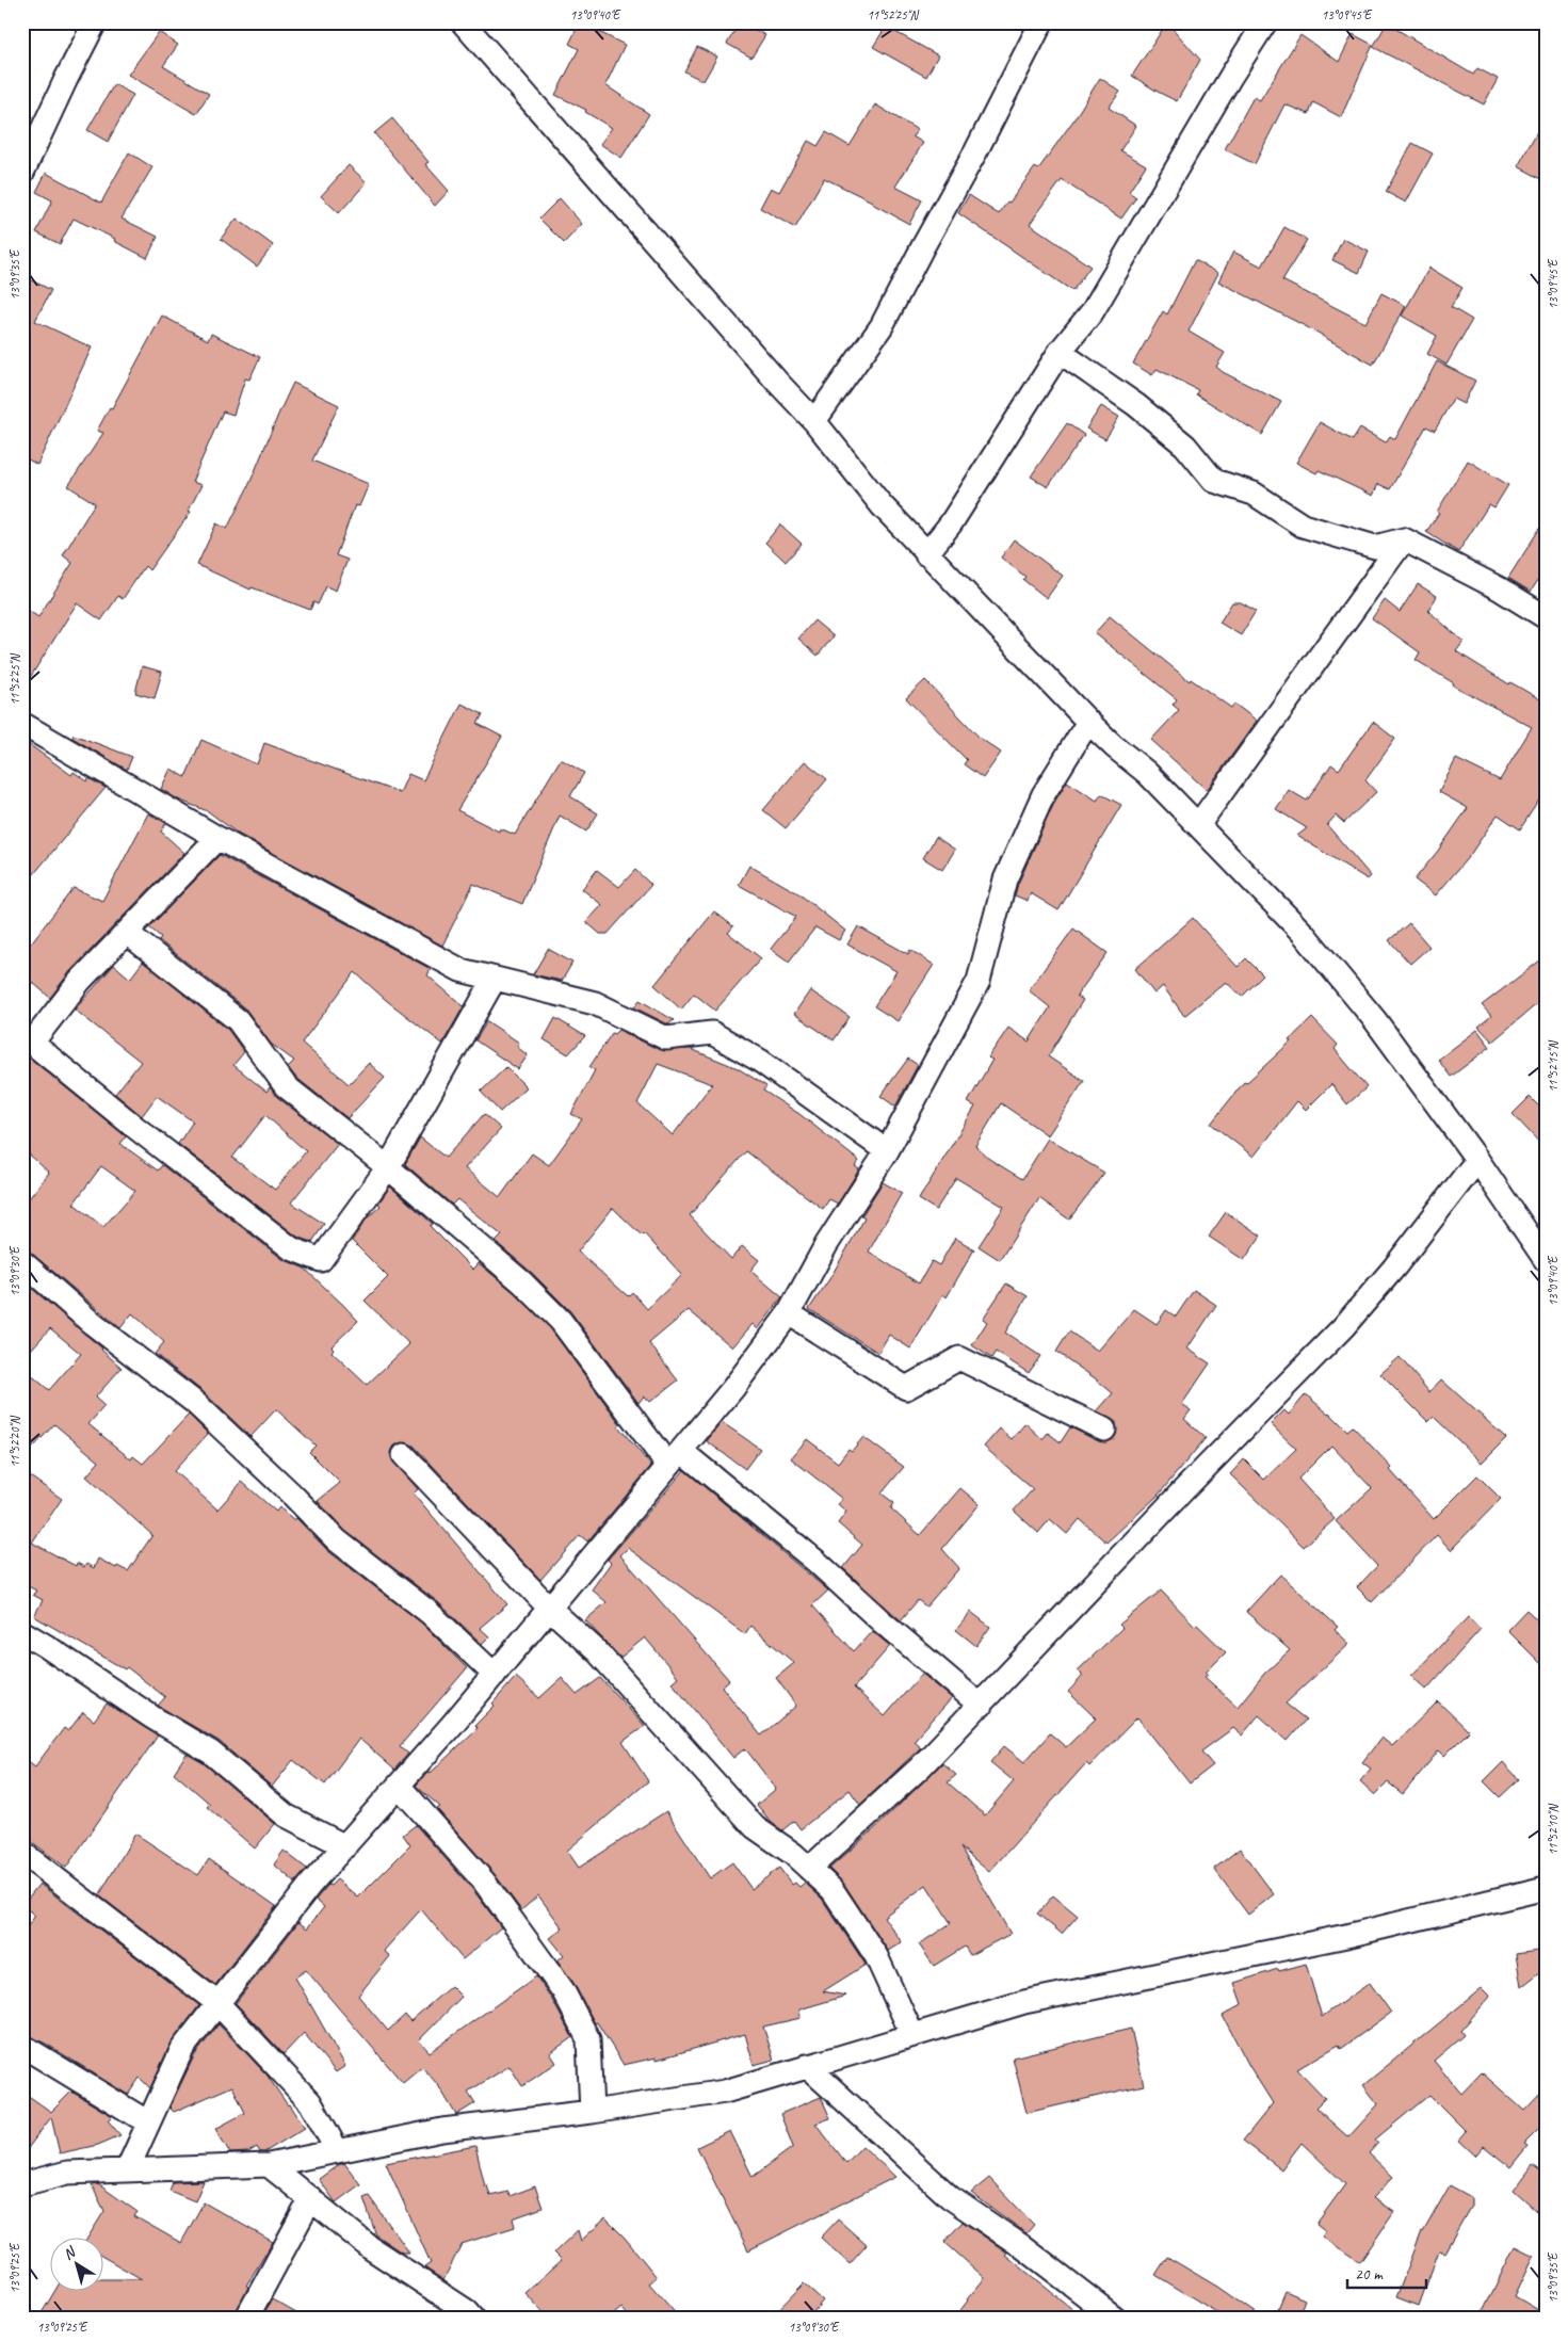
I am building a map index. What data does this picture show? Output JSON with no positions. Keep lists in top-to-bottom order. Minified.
{"scale_bar":"20 m","north":"top left","coordinates":["13°09'40\"E","11°52'25\"N","13°09'45\"E","13°09'35\"E","11°52'15\"N","13°09'30\"E","11°52'20\"N","11°52'10\"N","13°09'25\"E"]}
